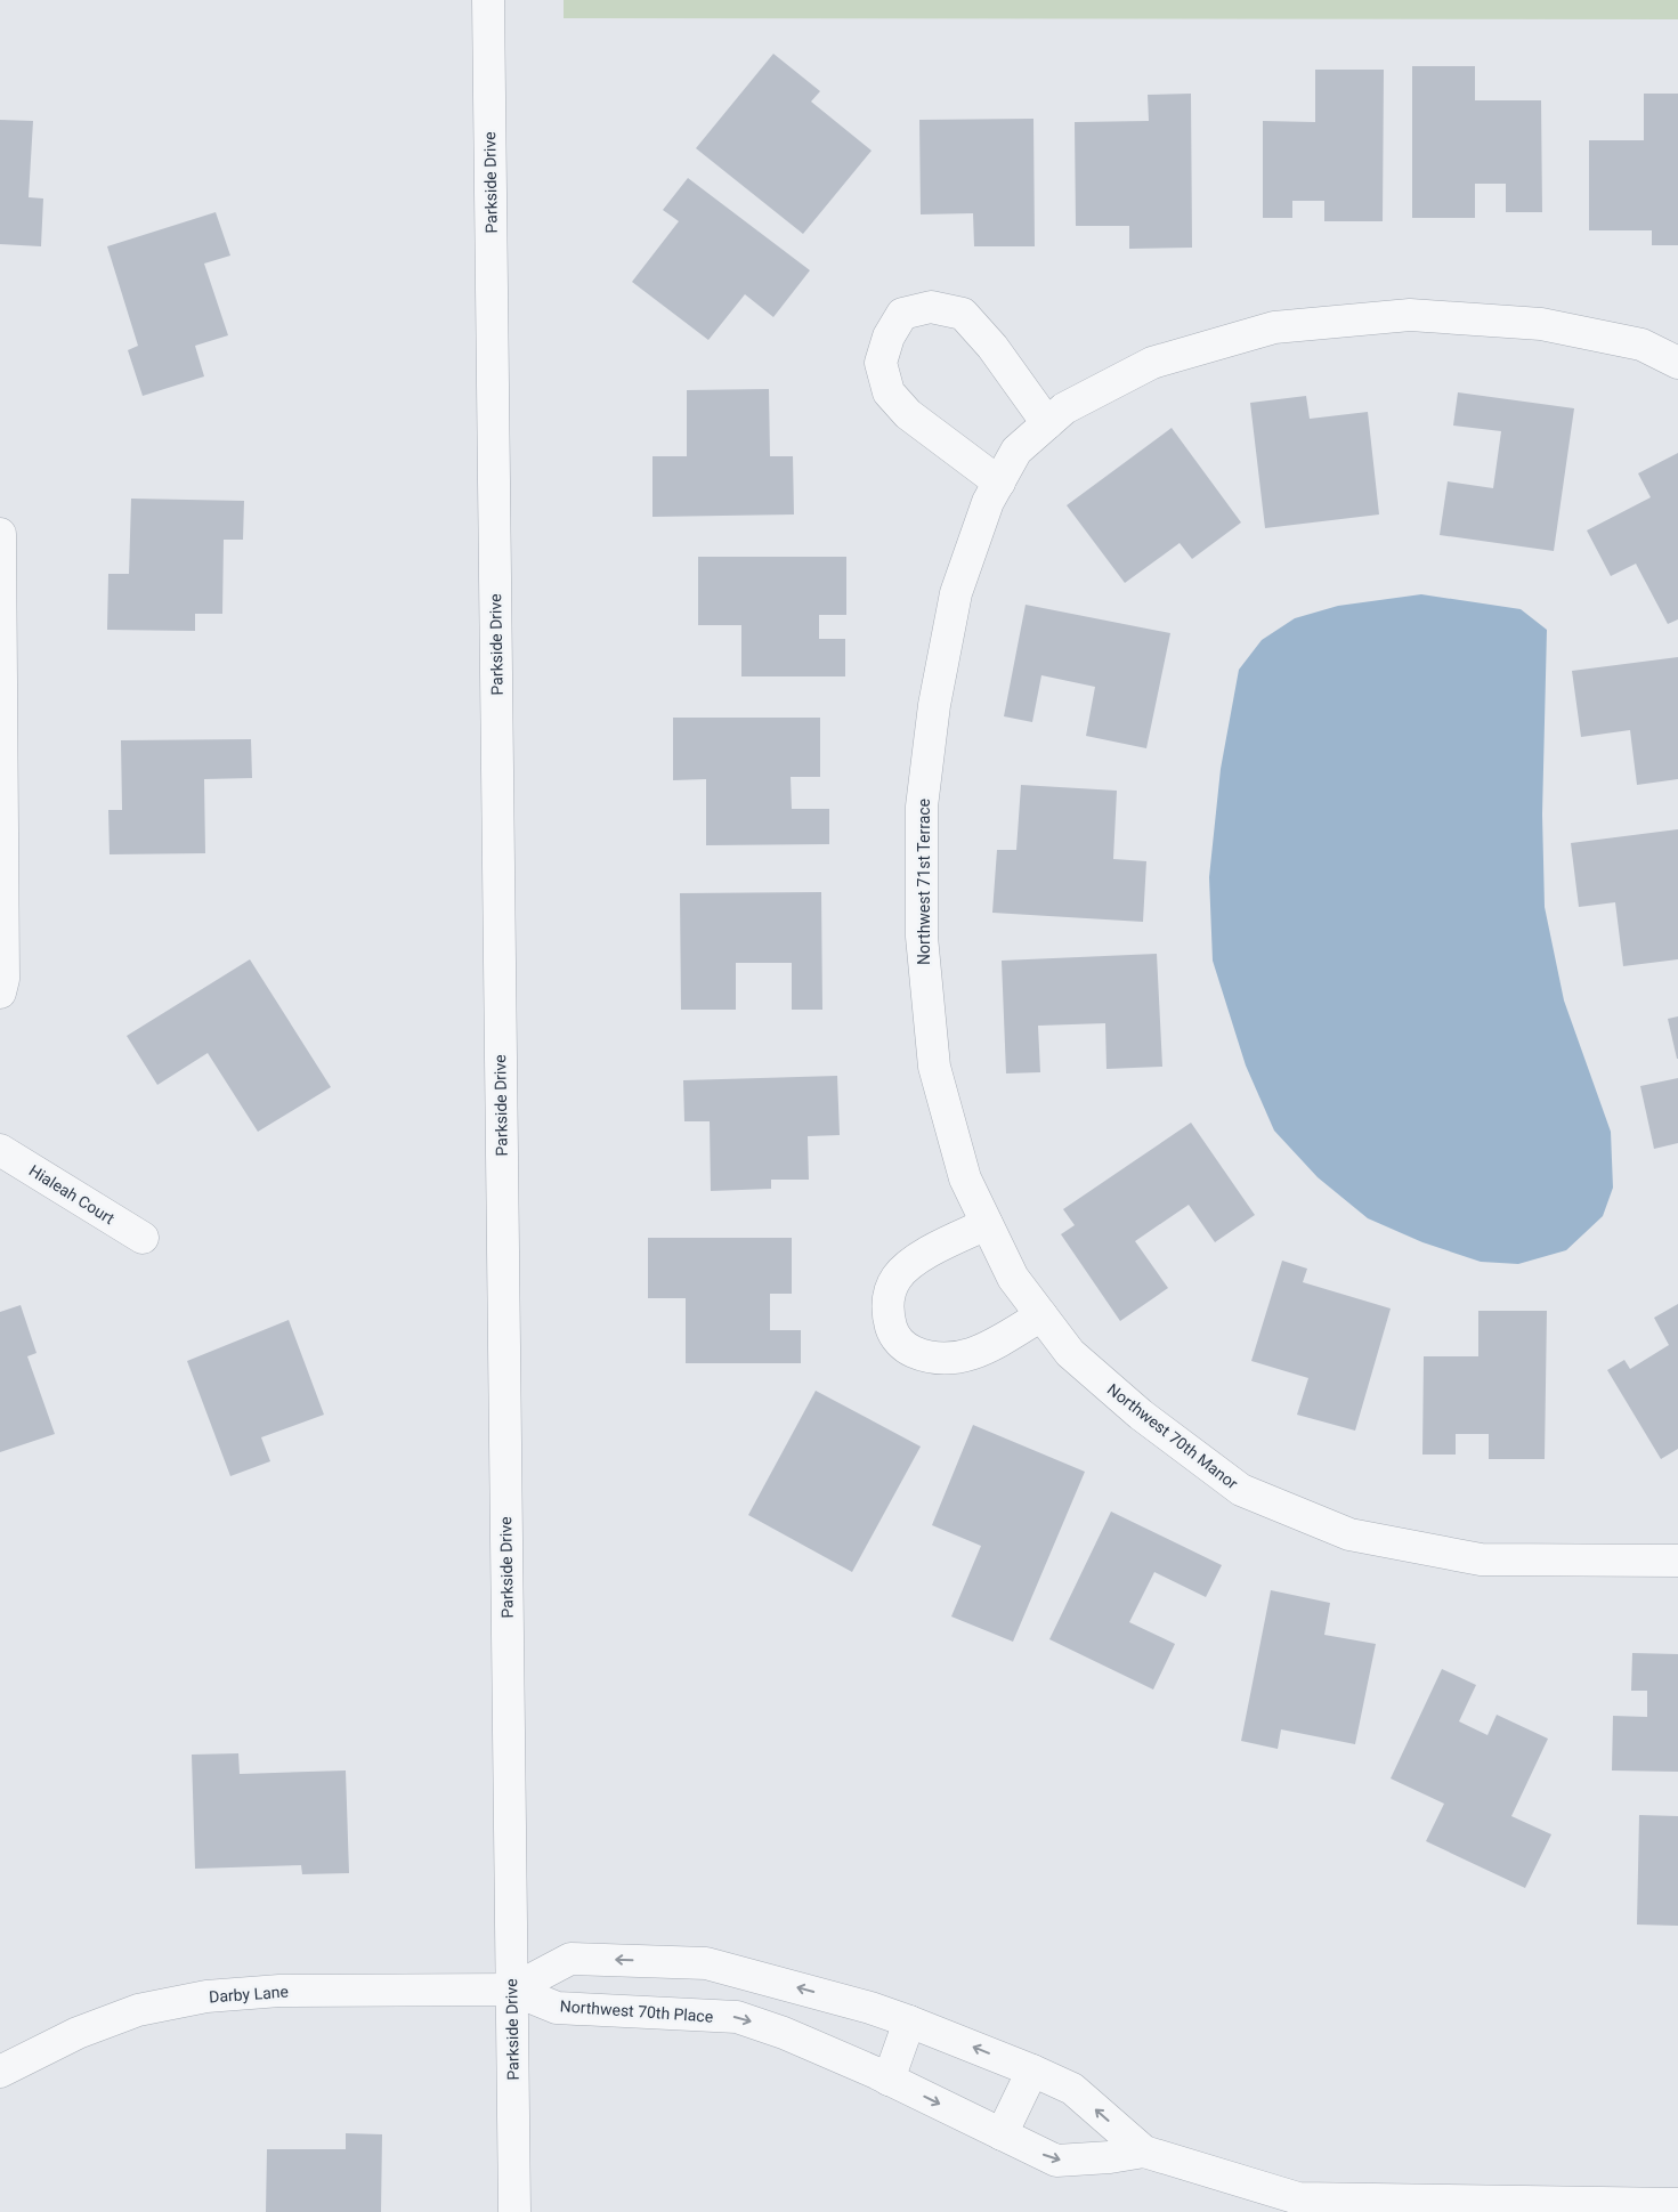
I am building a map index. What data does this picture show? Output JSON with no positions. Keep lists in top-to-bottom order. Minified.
{"streets":{"street":["Parkside Drive","Northwest 71st Terrace","Hialeah Court","Northwest 70th Manor","Darby Lane","Northwest 70th Place"]},"crossings":[["Parkside Drive","Darby Lane"],["Parkside Drive","Northwest 70th Place"],["Northwest 71st Terrace","Northwest 70th Manor"],["Darby Lane","Northwest 70th Place"]]}
